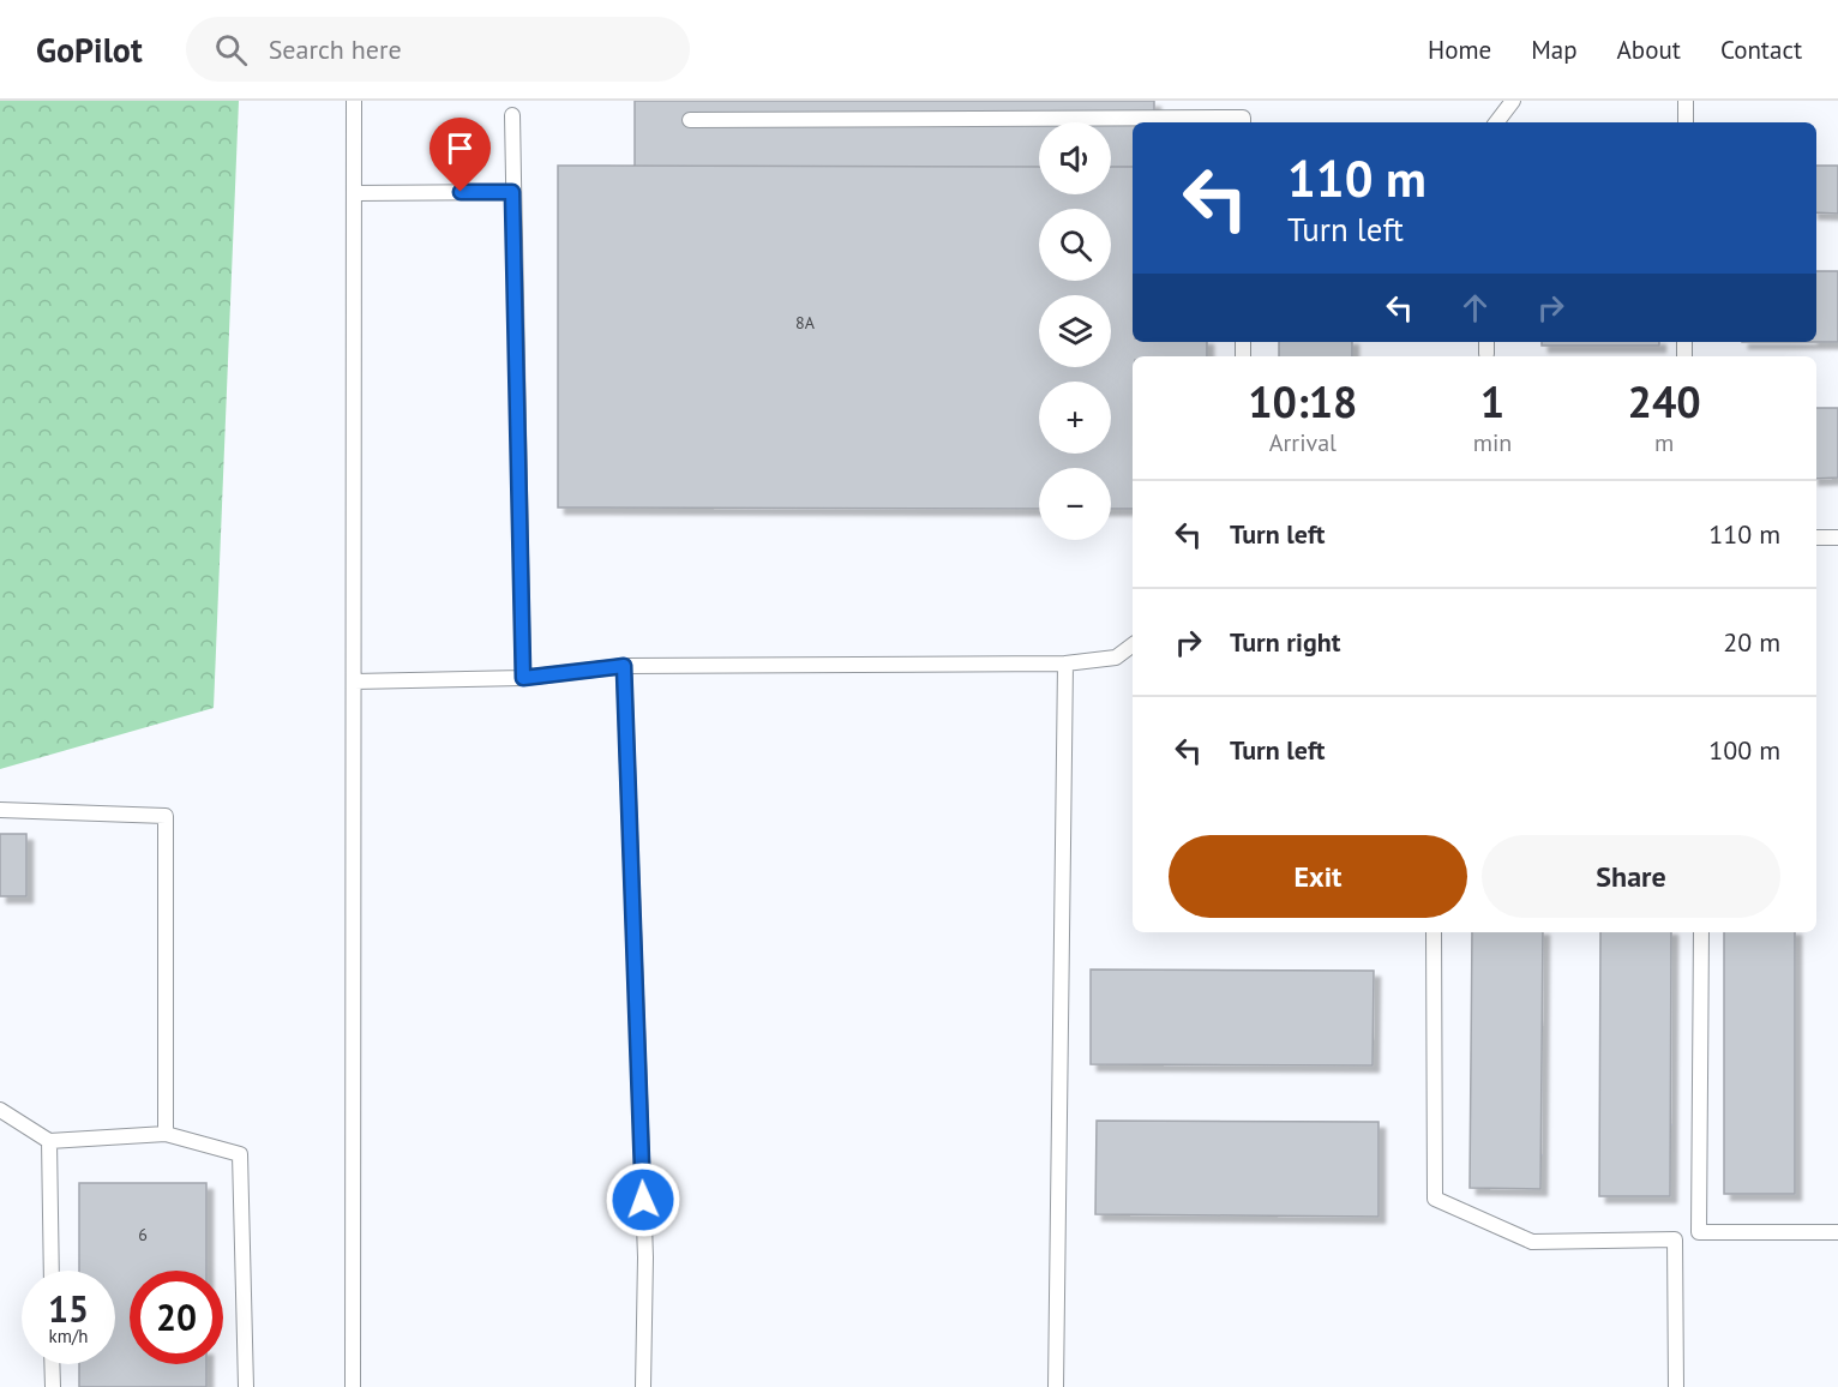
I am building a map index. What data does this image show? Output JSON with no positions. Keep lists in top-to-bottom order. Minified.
{"house_numbers":["8А","6"],"page":{"header":"GoPilot","search":"Search here","nav":["Home","Map","About","Contact"],"map_buttons":["+","−"],"turn":["110 m","Turn left"],"eta":["10:18","Arrival","1","min","240","m"],"list":[{"name":"Turn left","value":"110 m"},{"name":"Turn right","value":"20 m"},{"name":"Turn left","value":"100 m"}],"buttons":["Exit","Share"],"speed":"15 km/h","limit":"20"}}
